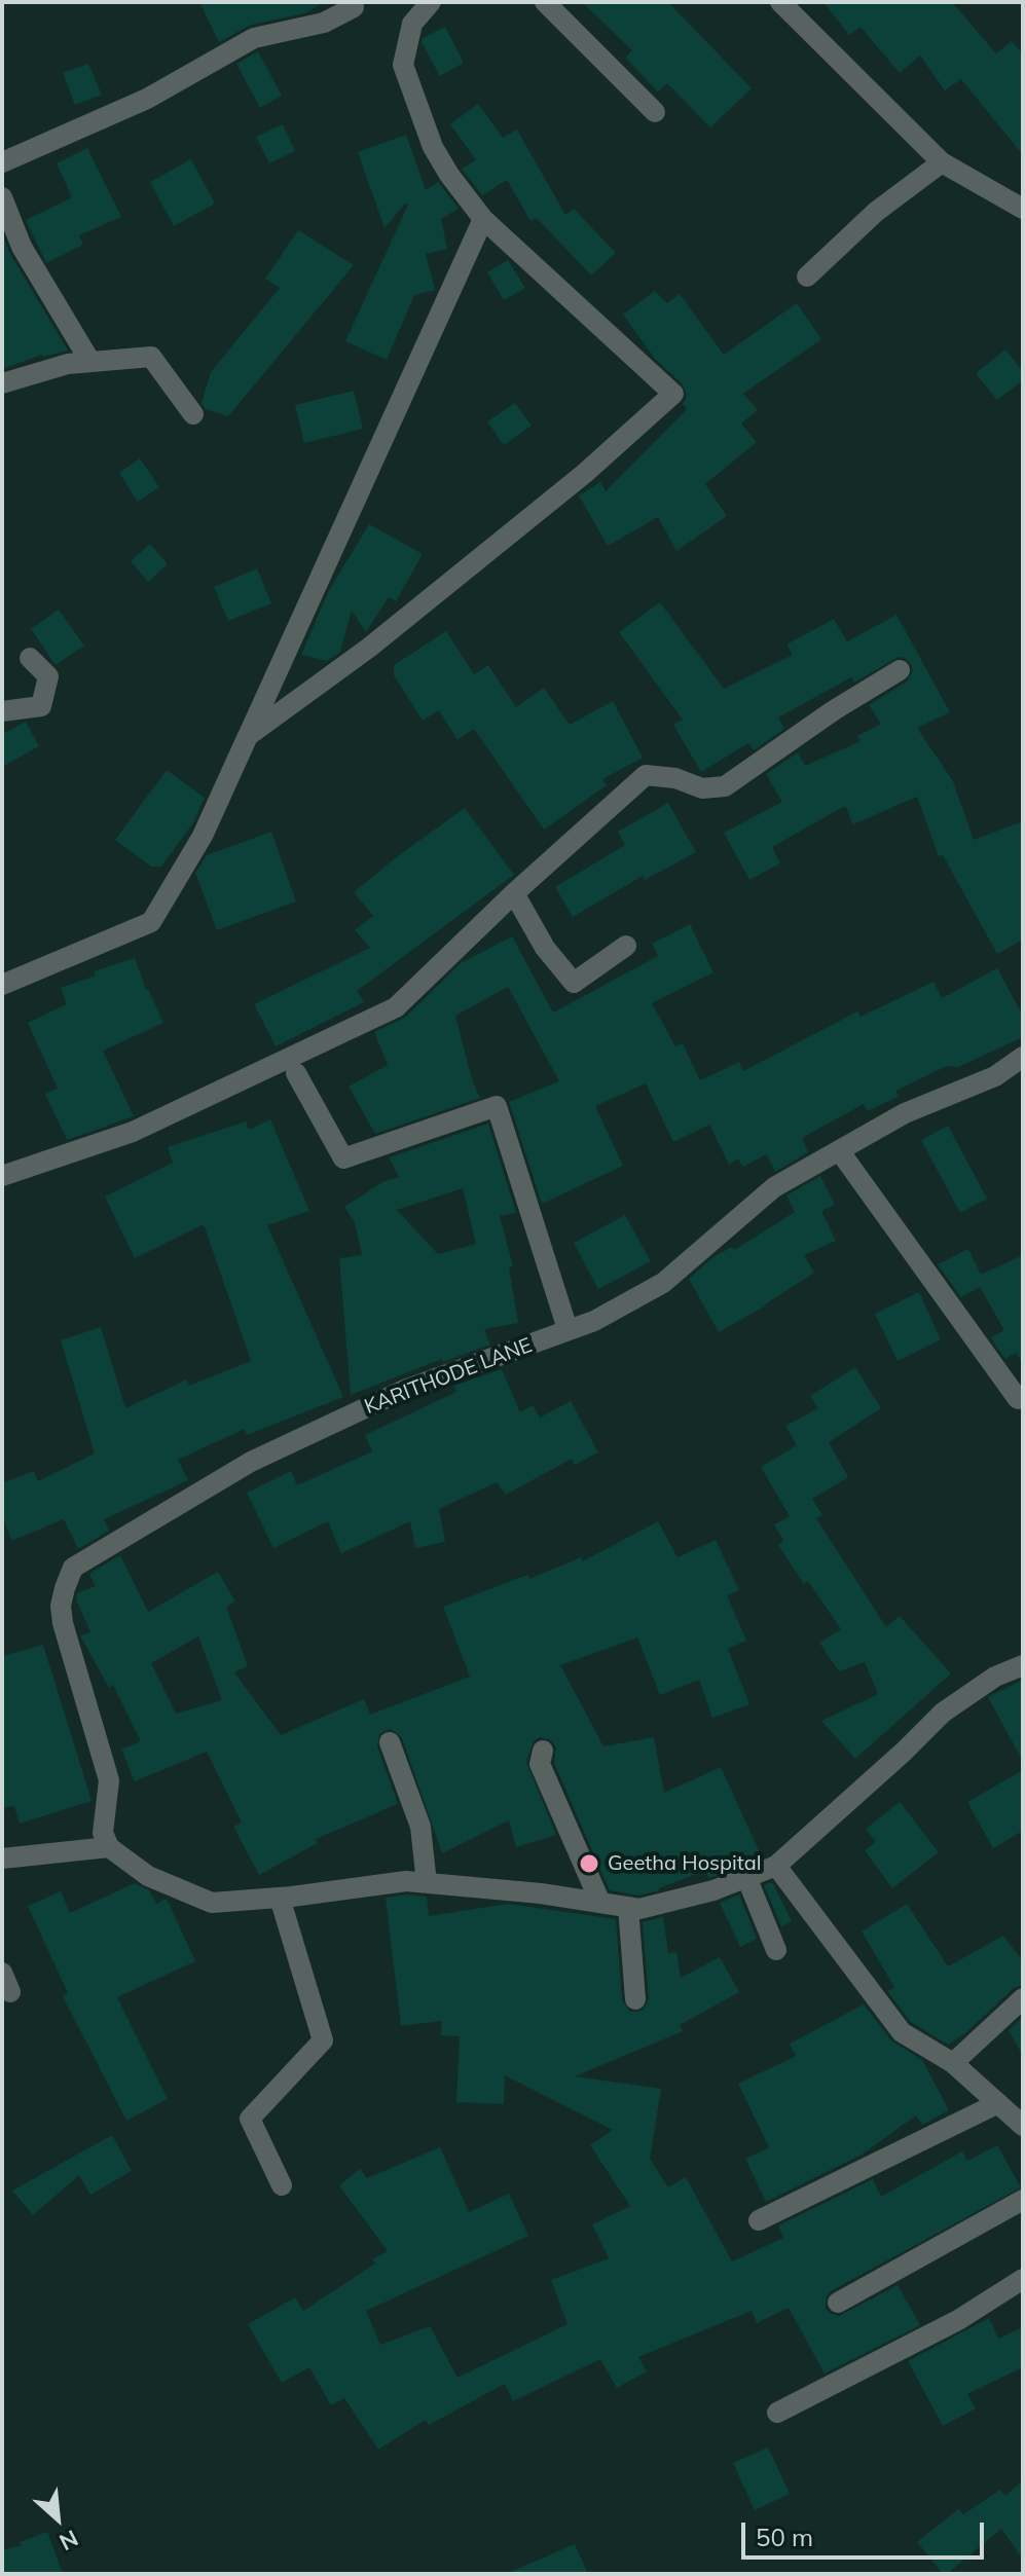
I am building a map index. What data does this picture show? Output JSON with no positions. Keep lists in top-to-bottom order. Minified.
{"streets":{"street":["KARITHODE LANE"]},"places":["Geetha Hospital"],"scale_bar":"50 m","north":"bottom right"}
